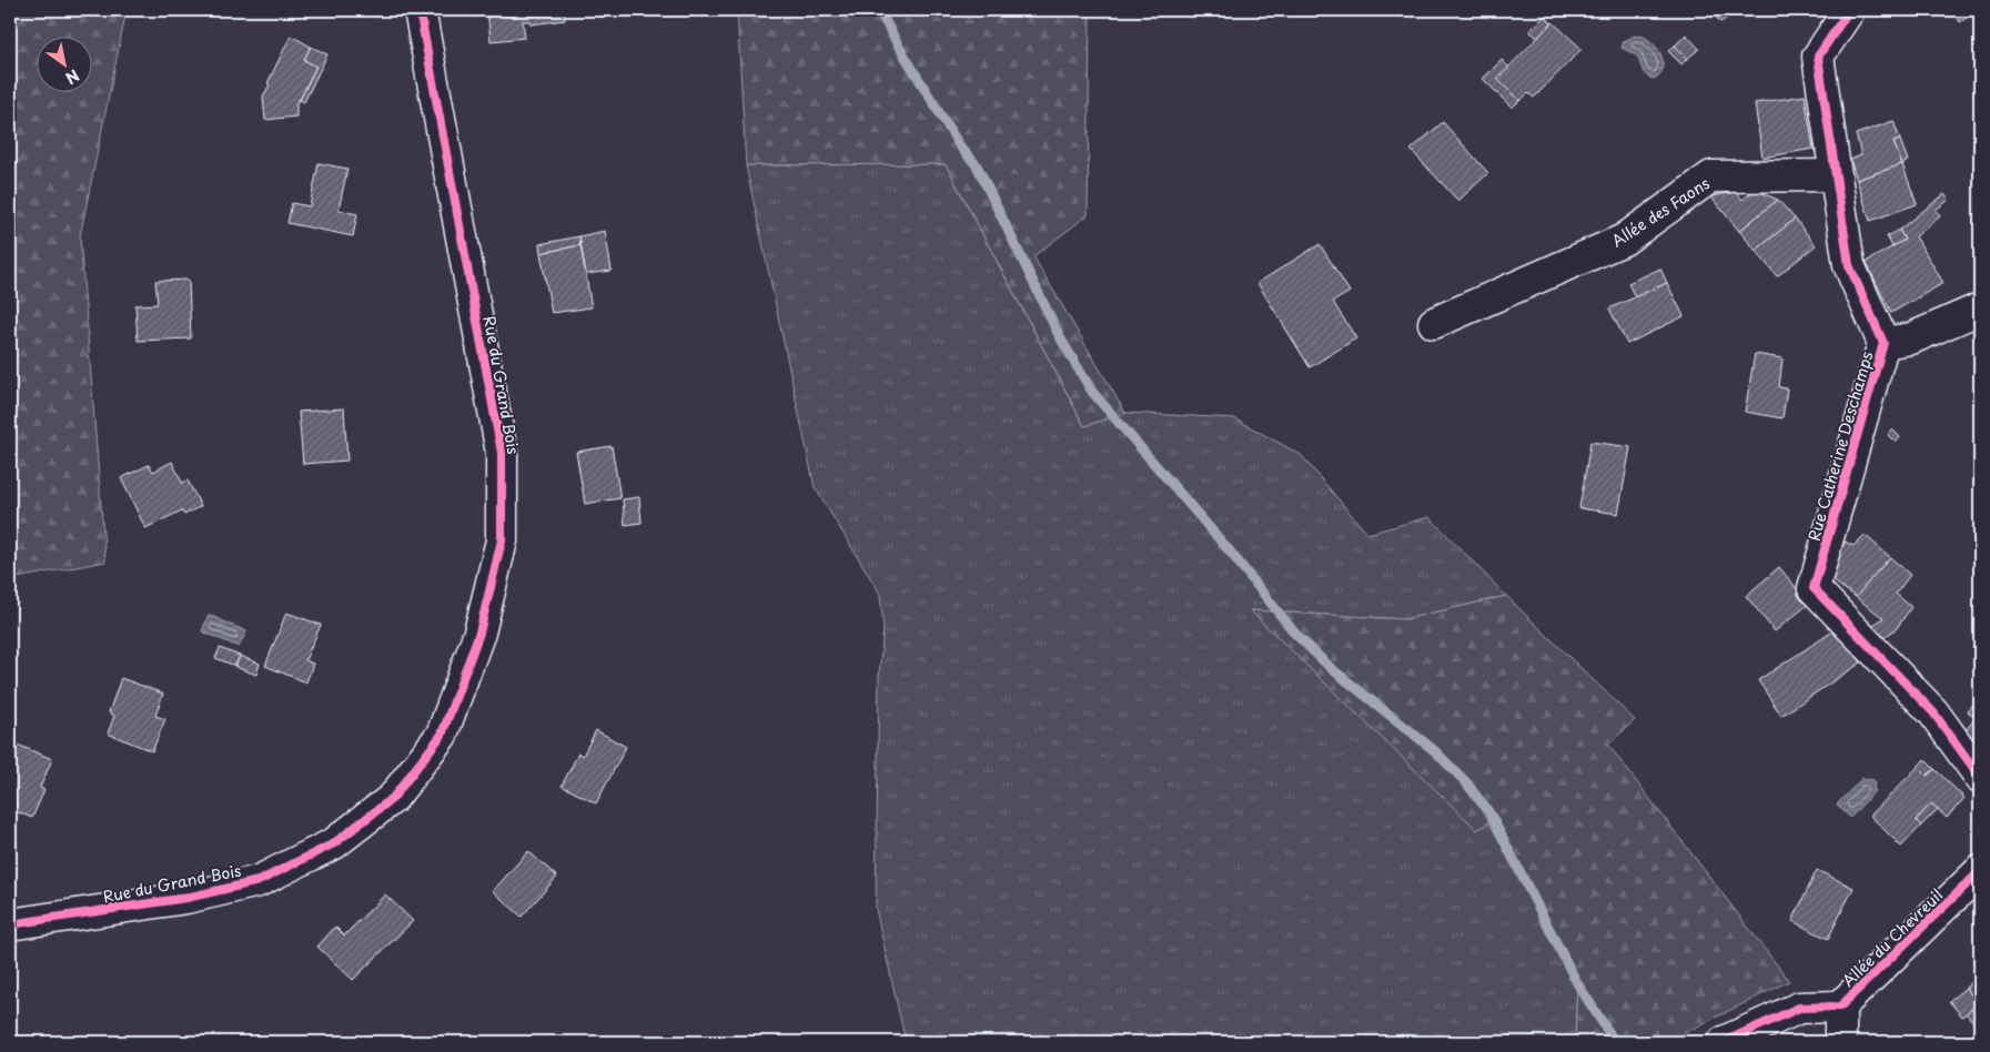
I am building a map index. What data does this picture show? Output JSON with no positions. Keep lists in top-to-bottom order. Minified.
{"streets":{"street":["Allée des Faons","Rue du Grand Bois","Rue Catherine Deschamps","Allée du Chevreuil"]},"crossings":[["Allée des Faons","Rue Catherine Deschamps"]],"north":"bottom right"}
